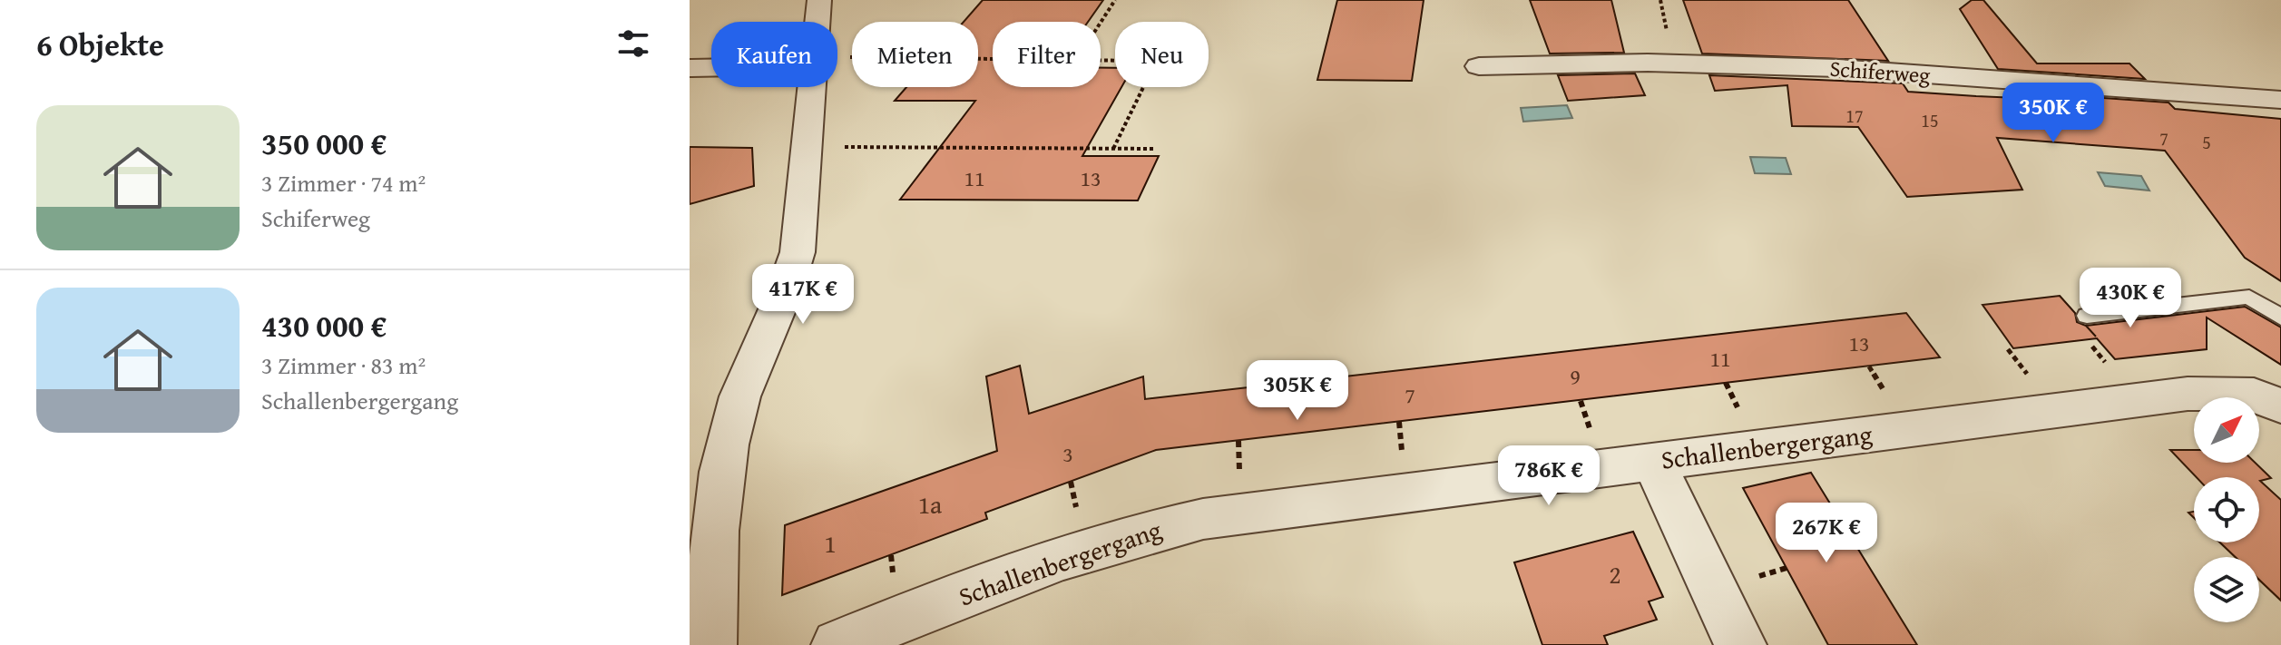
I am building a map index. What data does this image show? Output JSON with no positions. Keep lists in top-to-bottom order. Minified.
{"streets":{"street":["Schiferweg","Schallenbergergang"]},"house_numbers":["17","15","7","5","11","13","13","11","9","7","3","1a","1","2"],"north":"top right","page":{"heading":"6 Objekte","chip":["Kaufen","Mieten","Filter","Neu"],"price":["350K €","417K €","430K €","305K €","786K €","267K €"],"list":[{"name":"350 000 €","note":"3 Zimmer · 74 m² · Schiferweg"},{"name":"430 000 €","note":"3 Zimmer · 83 m² · Schallenbergergang"}]}}
